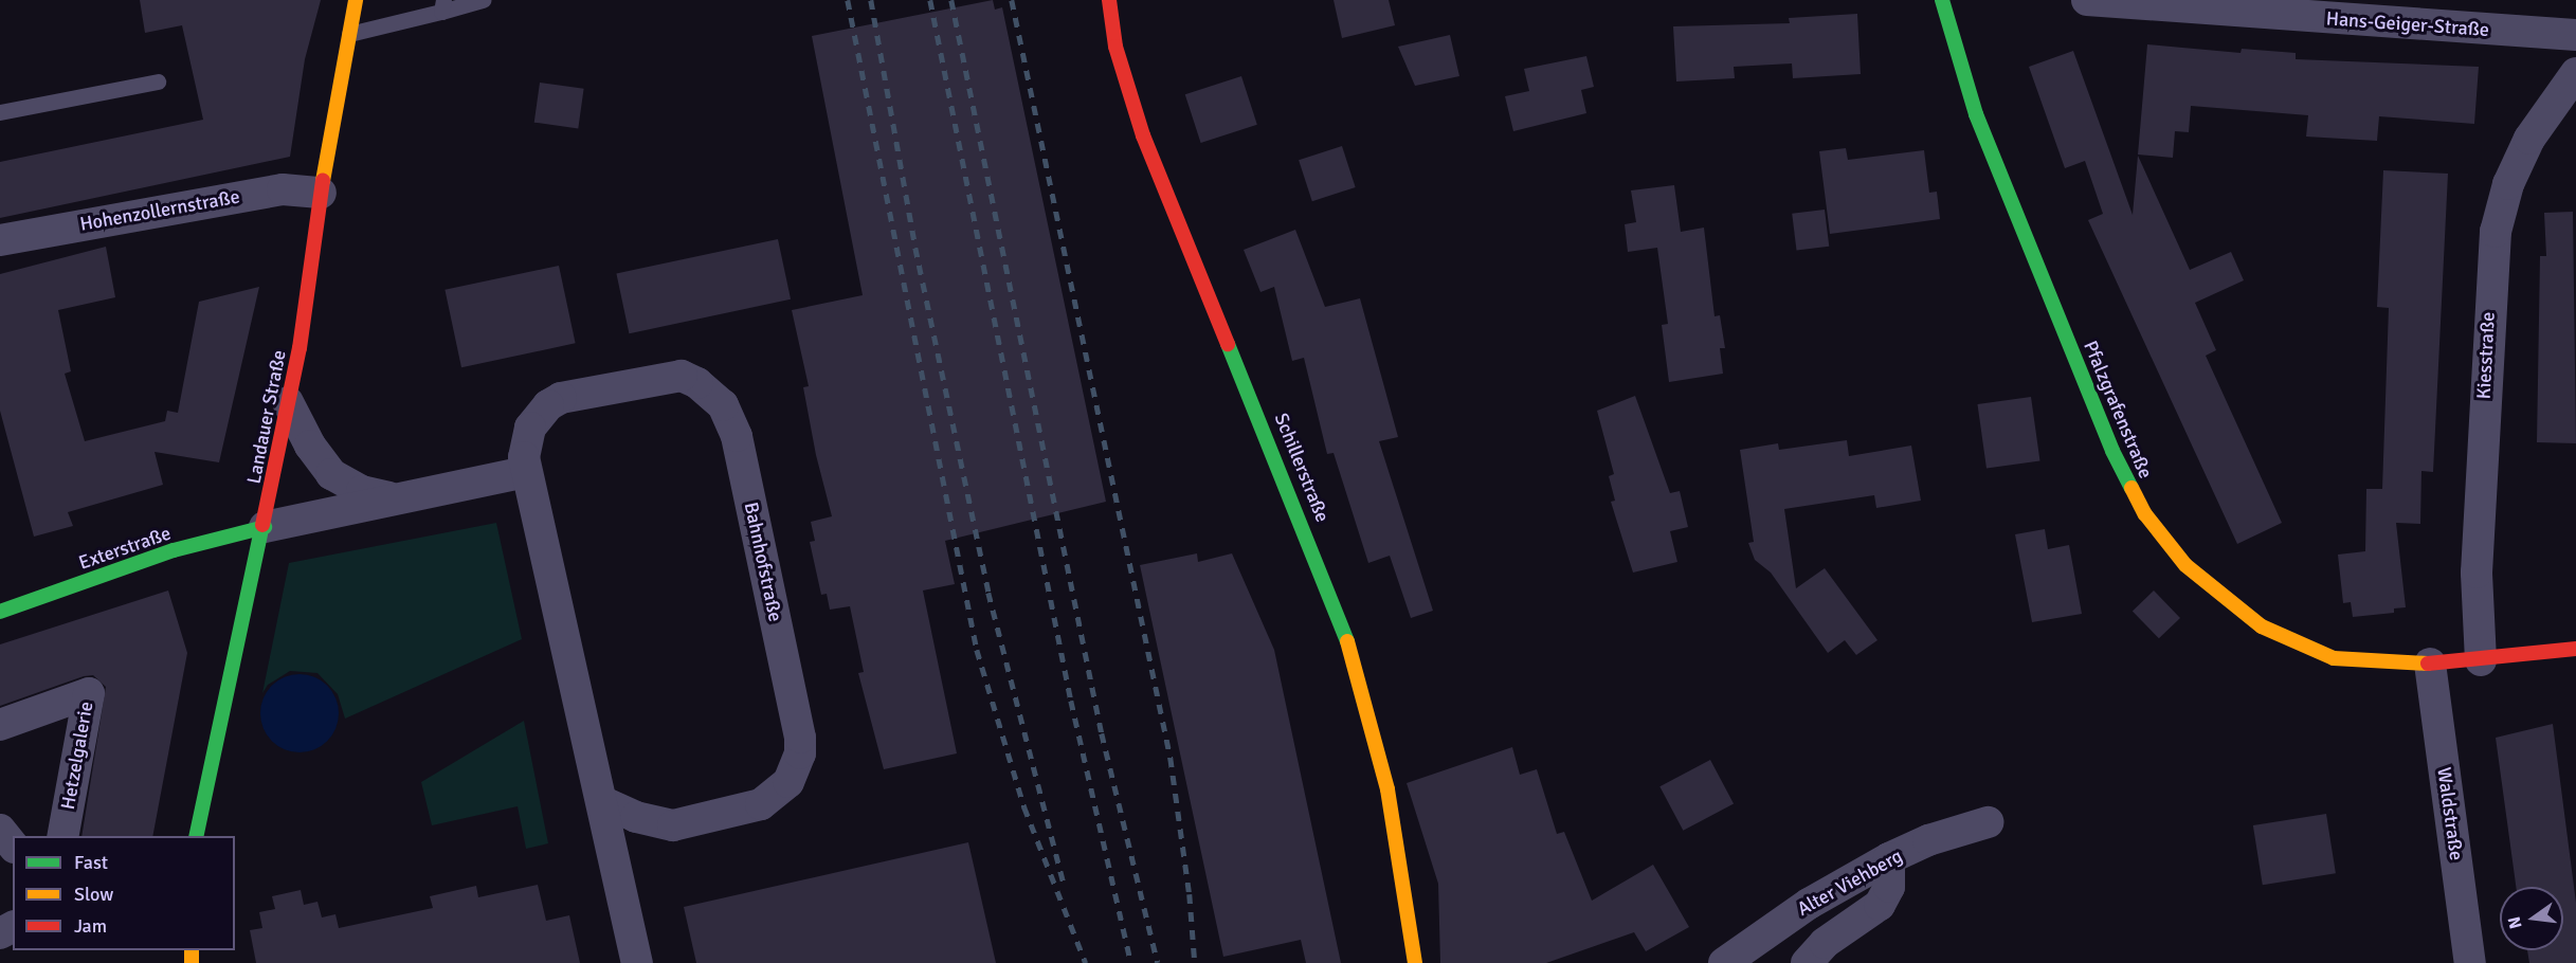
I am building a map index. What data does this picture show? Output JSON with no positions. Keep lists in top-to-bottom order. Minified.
{"streets":{"street":["Hans-Geiger-Straße","Hohenzollernstraße","Kiesstraße","Pfalzgrafenstraße","Landauer Straße","Schillerstraße","Exterstraße","Bahnhofstraße","Hetzelgalerie","Waldstraße","Alter Viehberg"]},"crossings":[["Hohenzollernstraße","Landauer Straße"],["Kiesstraße","Pfalzgrafenstraße"],["Pfalzgrafenstraße","Waldstraße"],["Landauer Straße","Exterstraße"]],"legend":["Fast","Slow","Jam"],"north":"left"}
